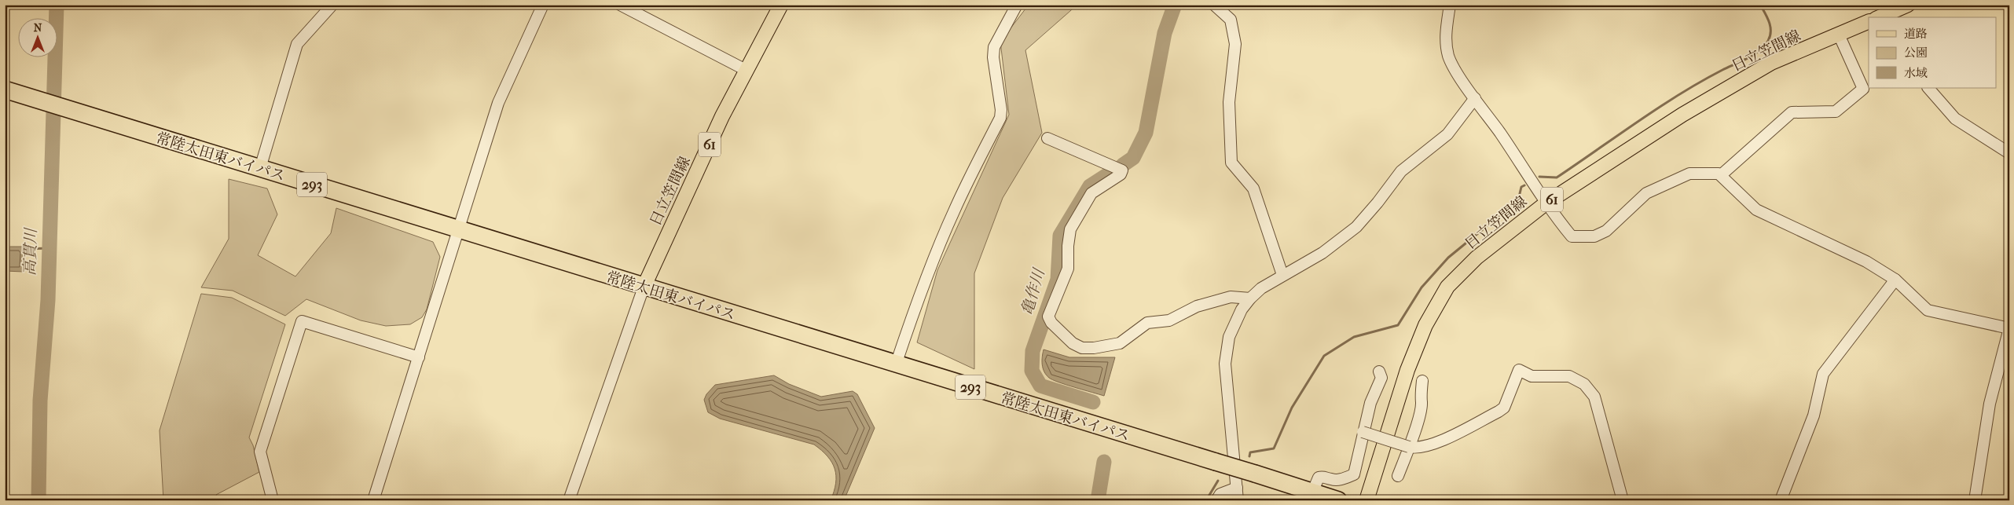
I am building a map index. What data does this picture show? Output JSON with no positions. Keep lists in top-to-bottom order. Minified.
{"streets":{"highway":["常陸太田東バイパス","293"],"main road":["日立笠間線","61"]},"crossings":[["日立笠間線","常陸太田東バイパス"]],"water":["高貫川","亀作川"],"legend":["道路","公園","水域"],"north":"top"}
